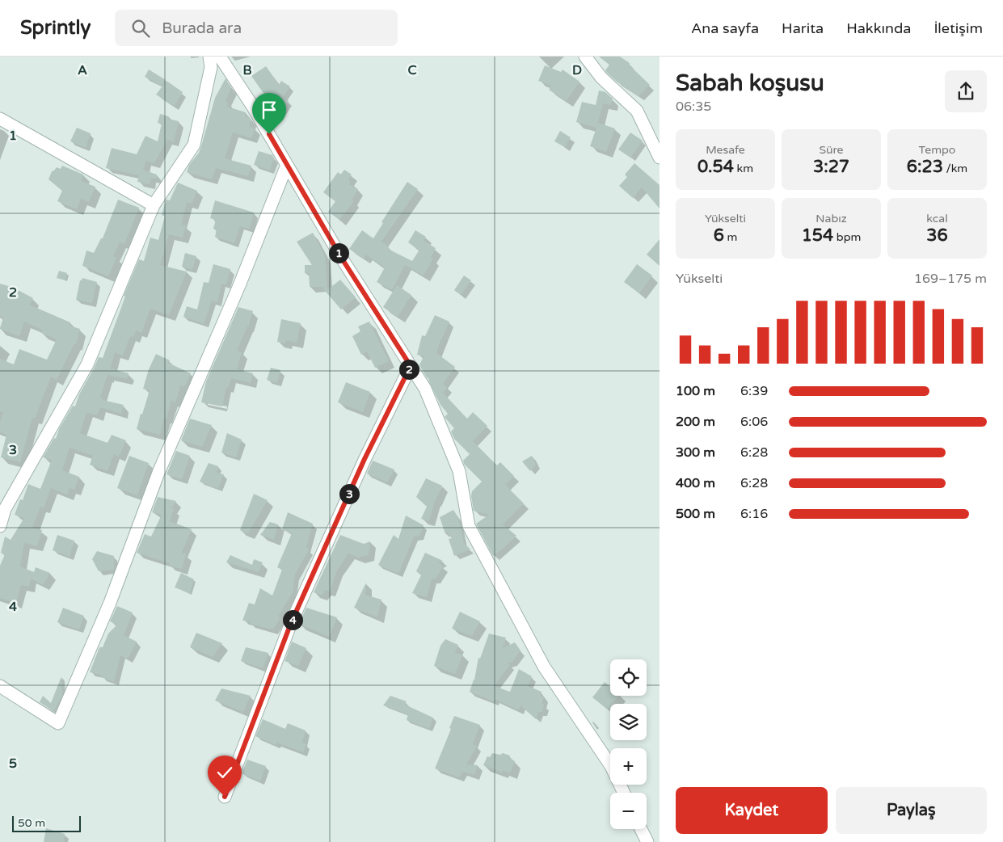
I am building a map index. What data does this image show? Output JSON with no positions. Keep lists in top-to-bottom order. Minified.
{"scale_bar":"50 m","page":{"header":"Sprintly","search":"Burada ara","nav":["Ana sayfa","Harita","Hakkında","İletişim"],"heading":["Sabah koşusu","06:35"],"stats":[["Mesafe","0.54 km"],["Süre","3:27"],["Tempo","6:23 /km"],["Yükselti","6 m"],["Nabız","154 bpm"],["kcal","36"]],"pins":["1","2","3","4"],"chart":["Yükselti","169–175 m"],"list":[{"name":"100 m","note":"6:39"},{"name":"200 m","note":"6:06"},{"name":"300 m","note":"6:28"},{"name":"400 m","note":"6:28"},{"name":"500 m","note":"6:16"}],"map_buttons":["+","−"],"buttons":["Kaydet","Paylaş"],"scale":"50 m"},"grid":{"columns":["A","B","C","D"],"rows":["1","2","3","4","5"]}}
